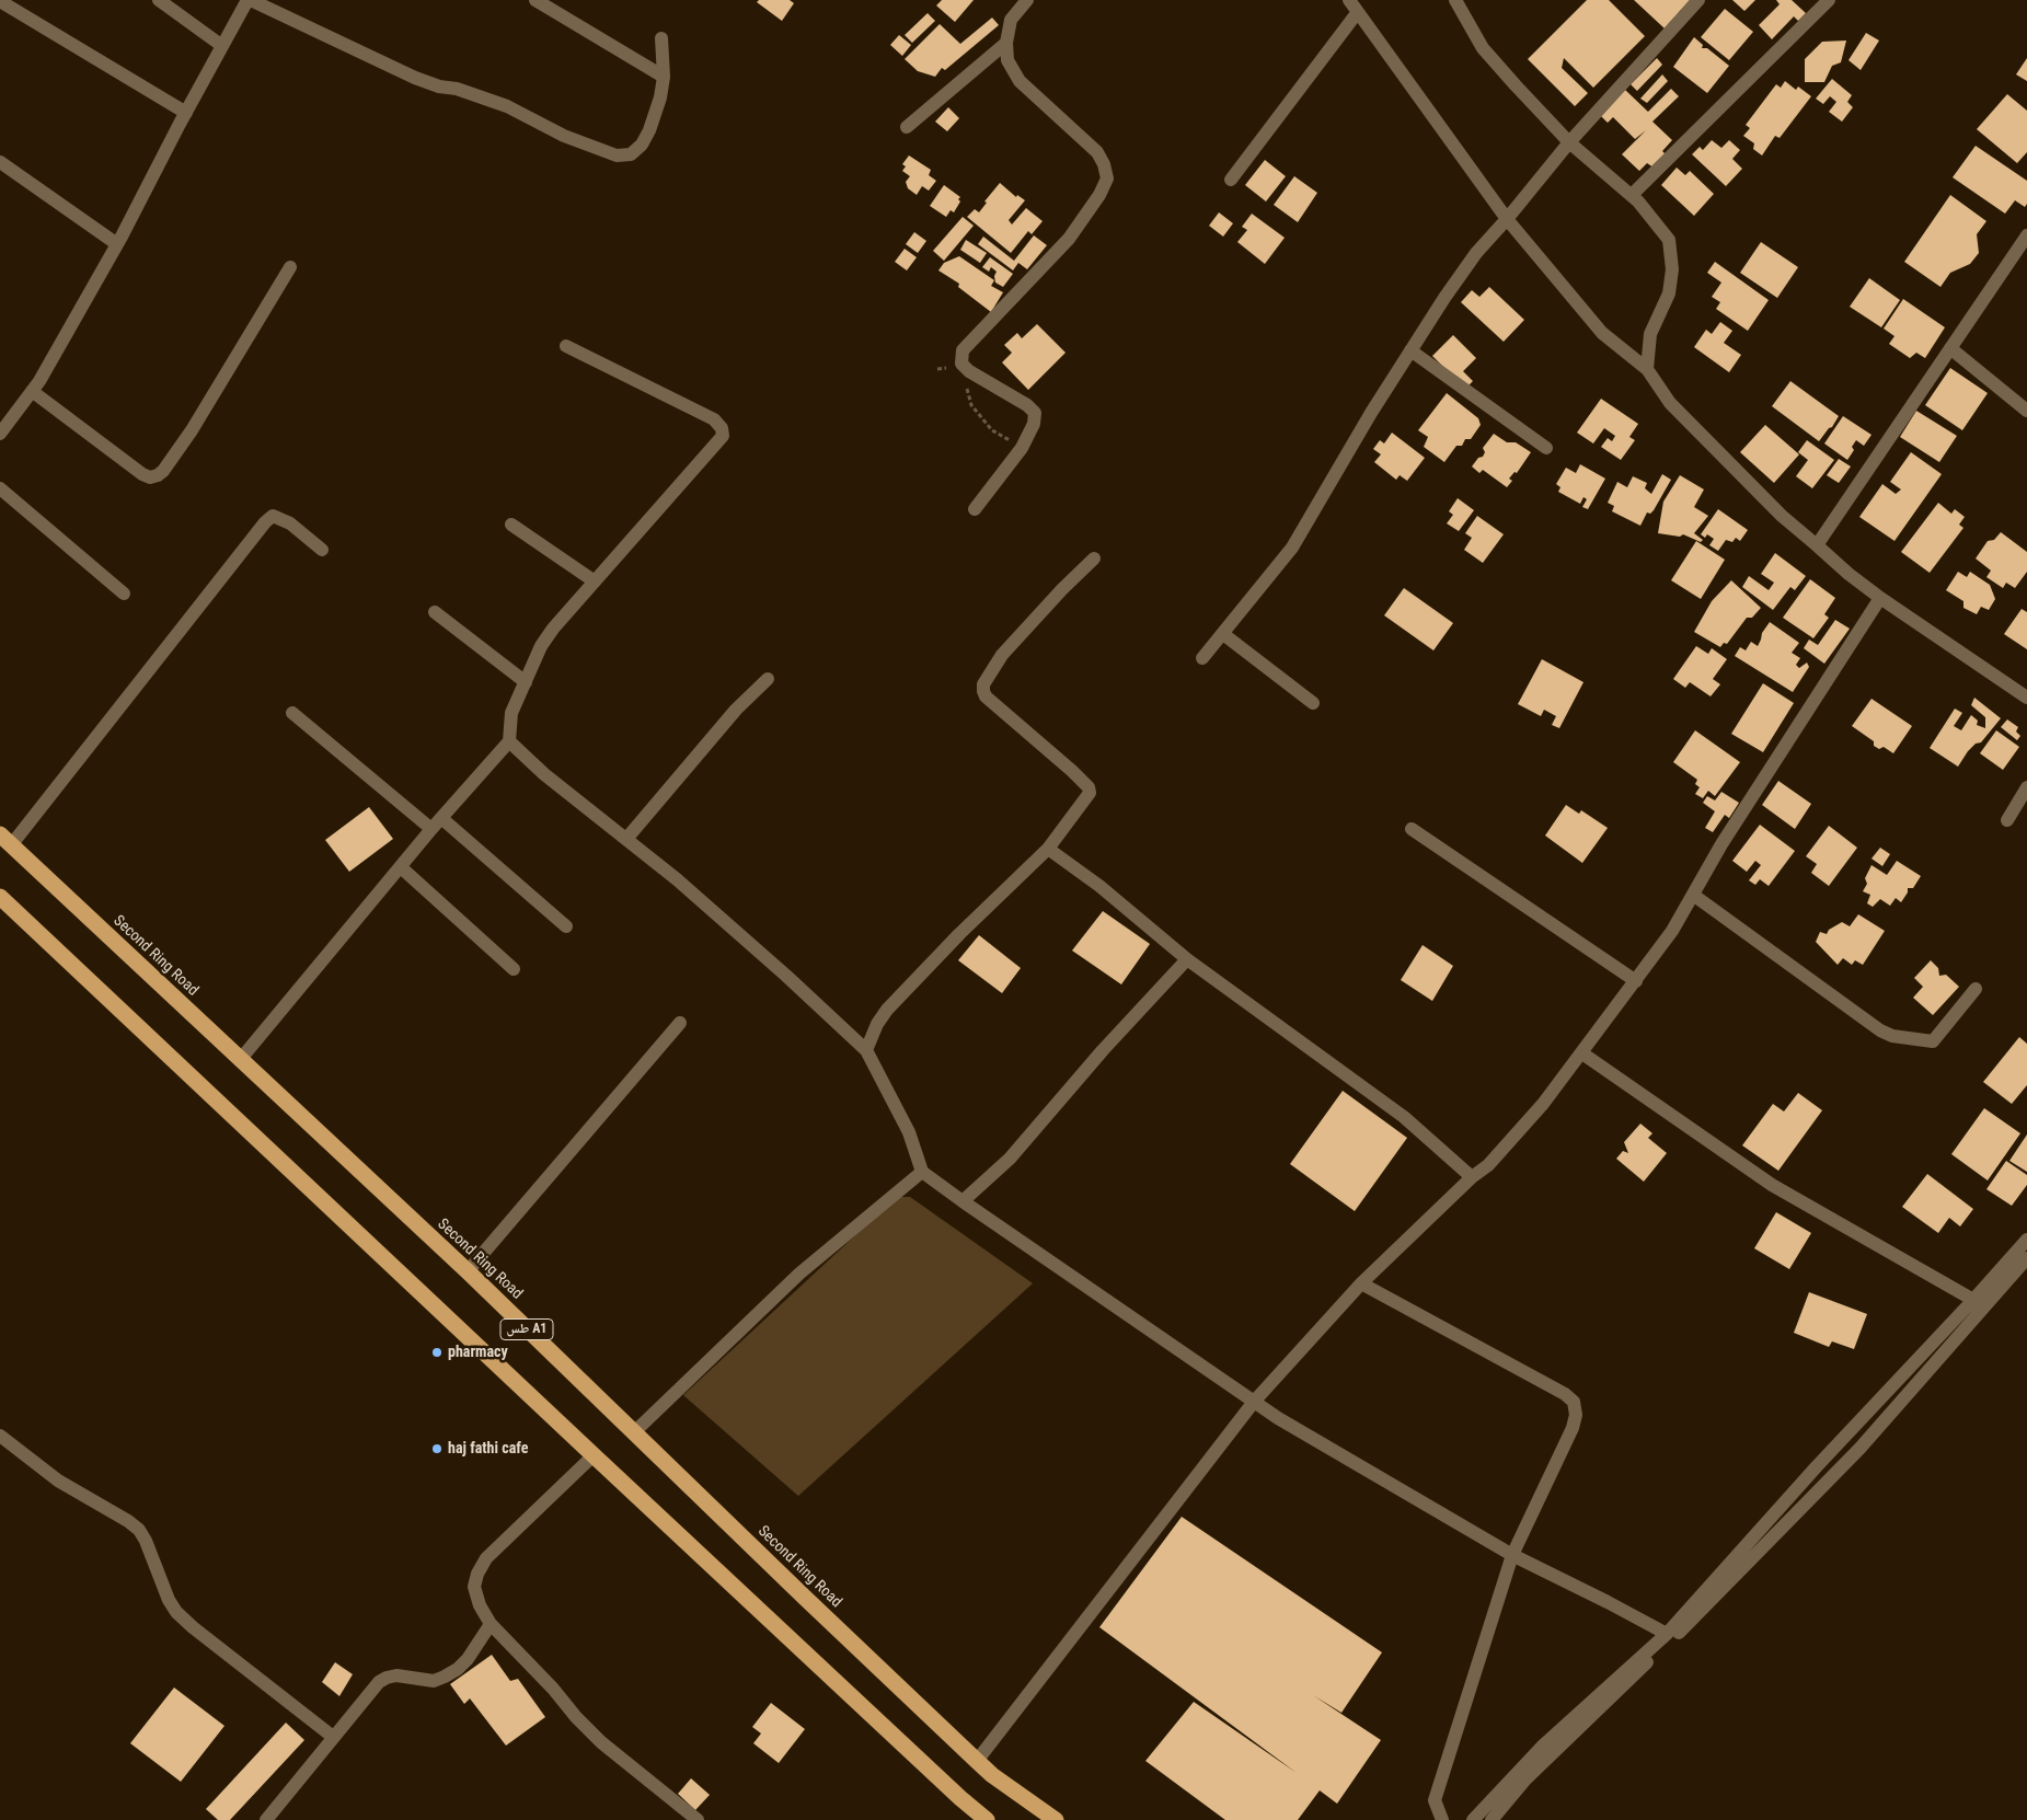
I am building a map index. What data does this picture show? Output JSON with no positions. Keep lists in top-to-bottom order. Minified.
{"streets":{"highway":["Second Ring Road","طس A1"]},"places":["pharmacy","haj fathi cafe"]}
